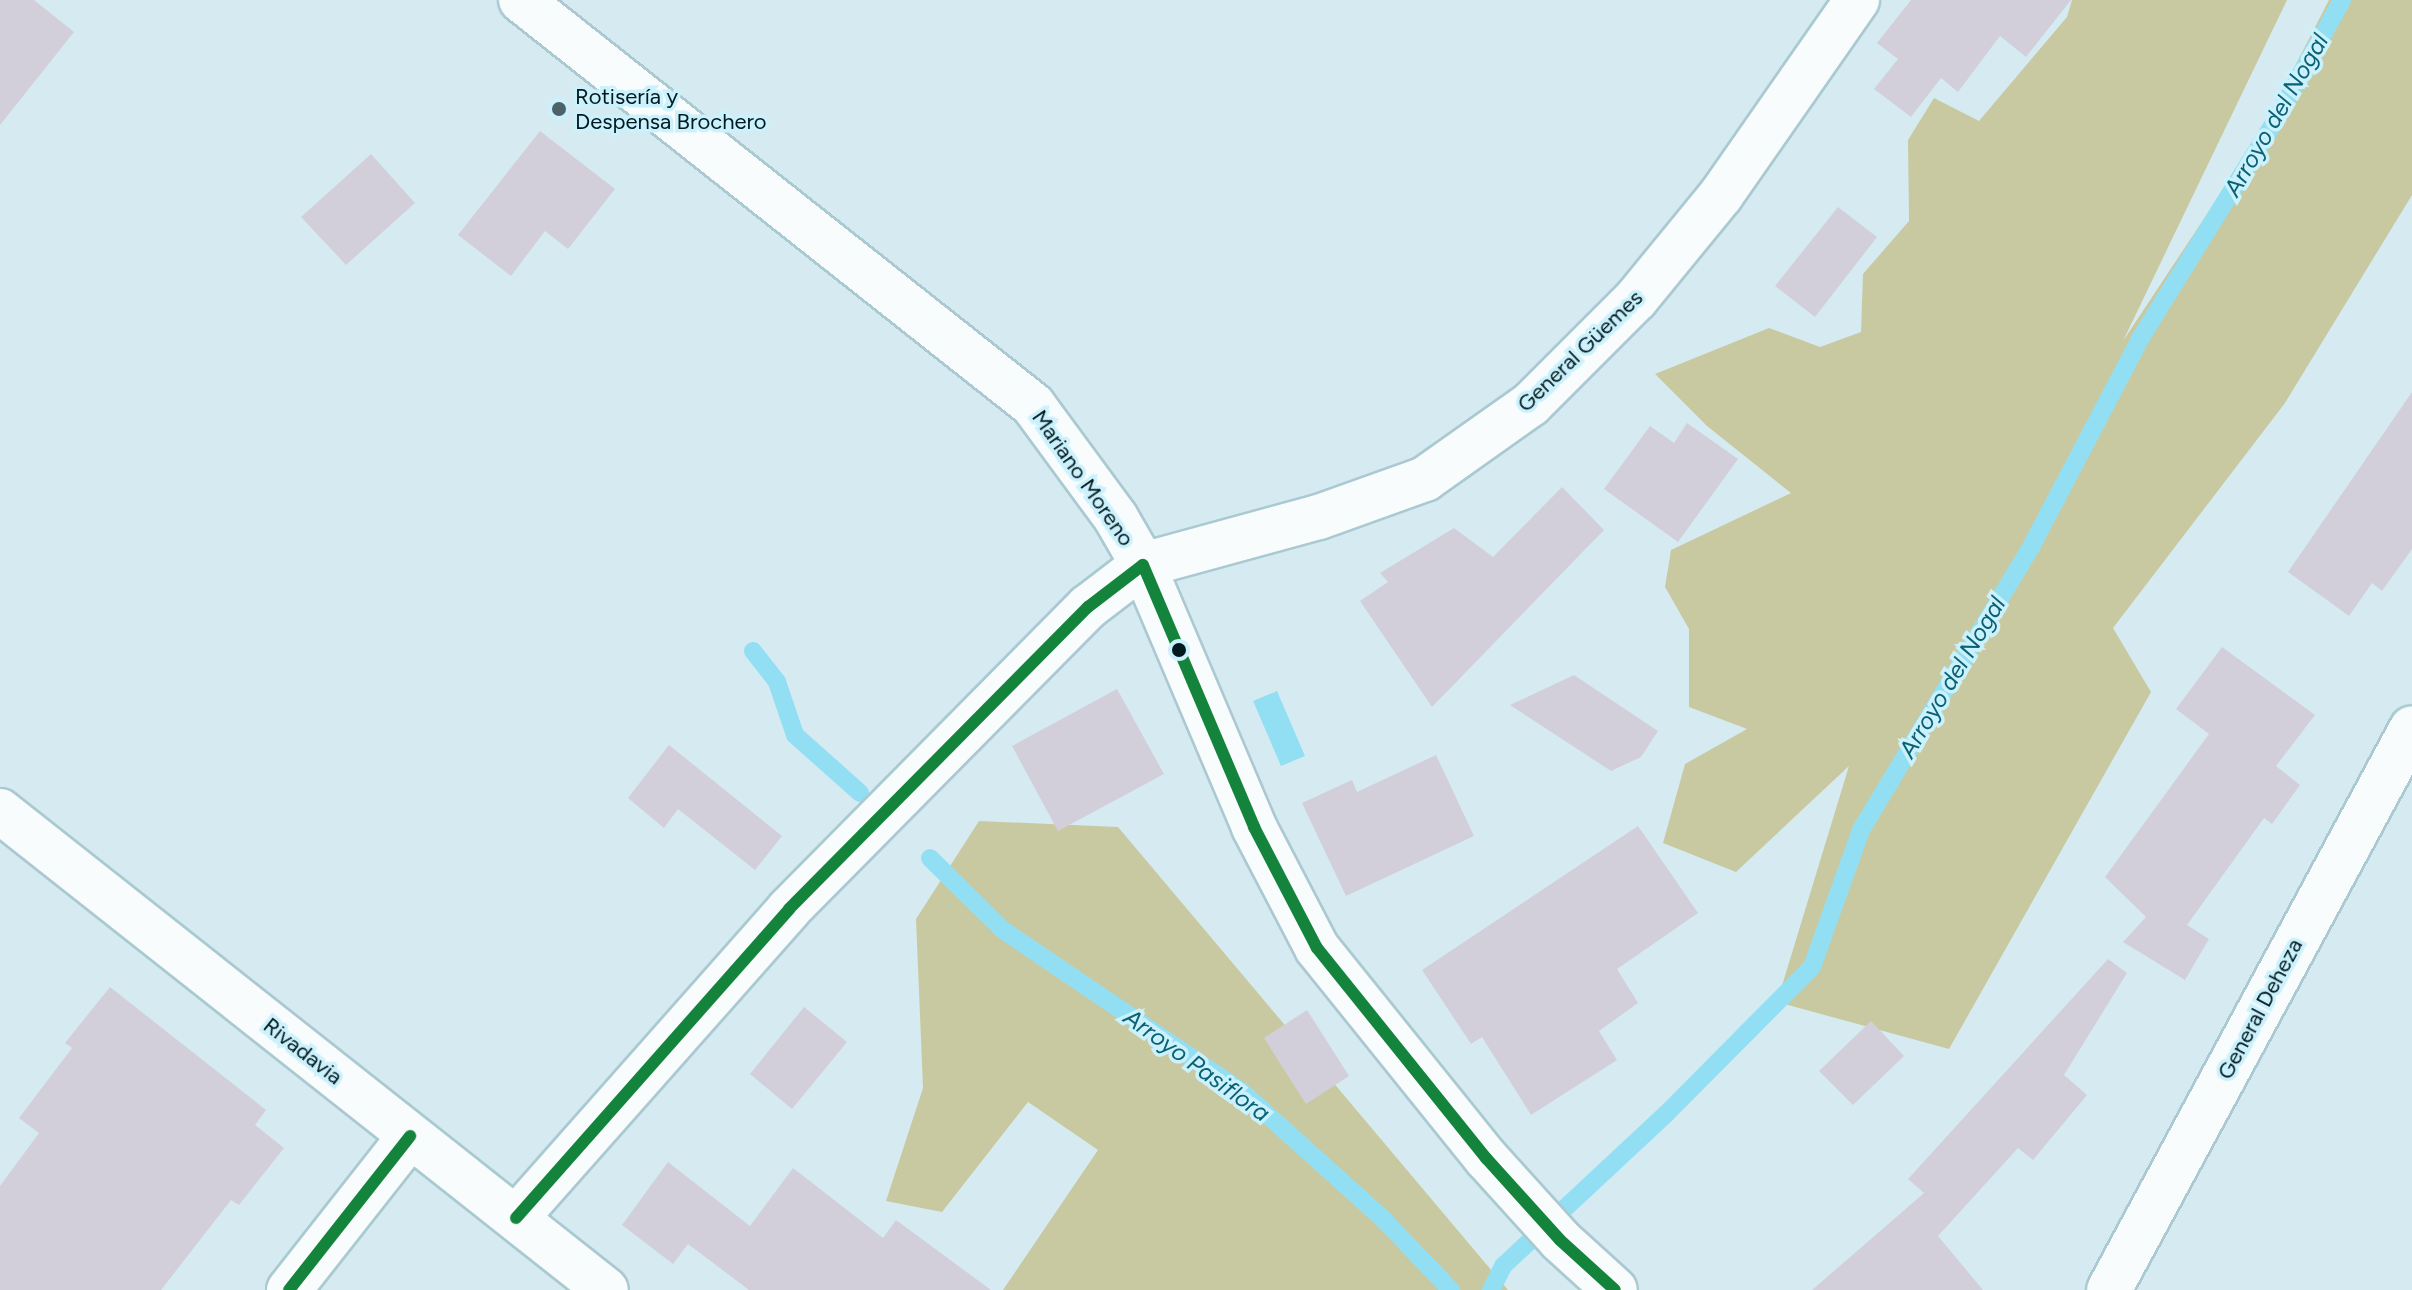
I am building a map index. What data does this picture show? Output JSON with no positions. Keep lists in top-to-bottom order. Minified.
{"streets":{"street":["General Güemes","Mariano Moreno","General Deheza","Rivadavia"]},"crossings":[["General Güemes","Mariano Moreno"]],"water":["Arroyo del Nogal","Arroyo Pasiflora"],"places":["Rotisería y Despensa Brochero"]}
